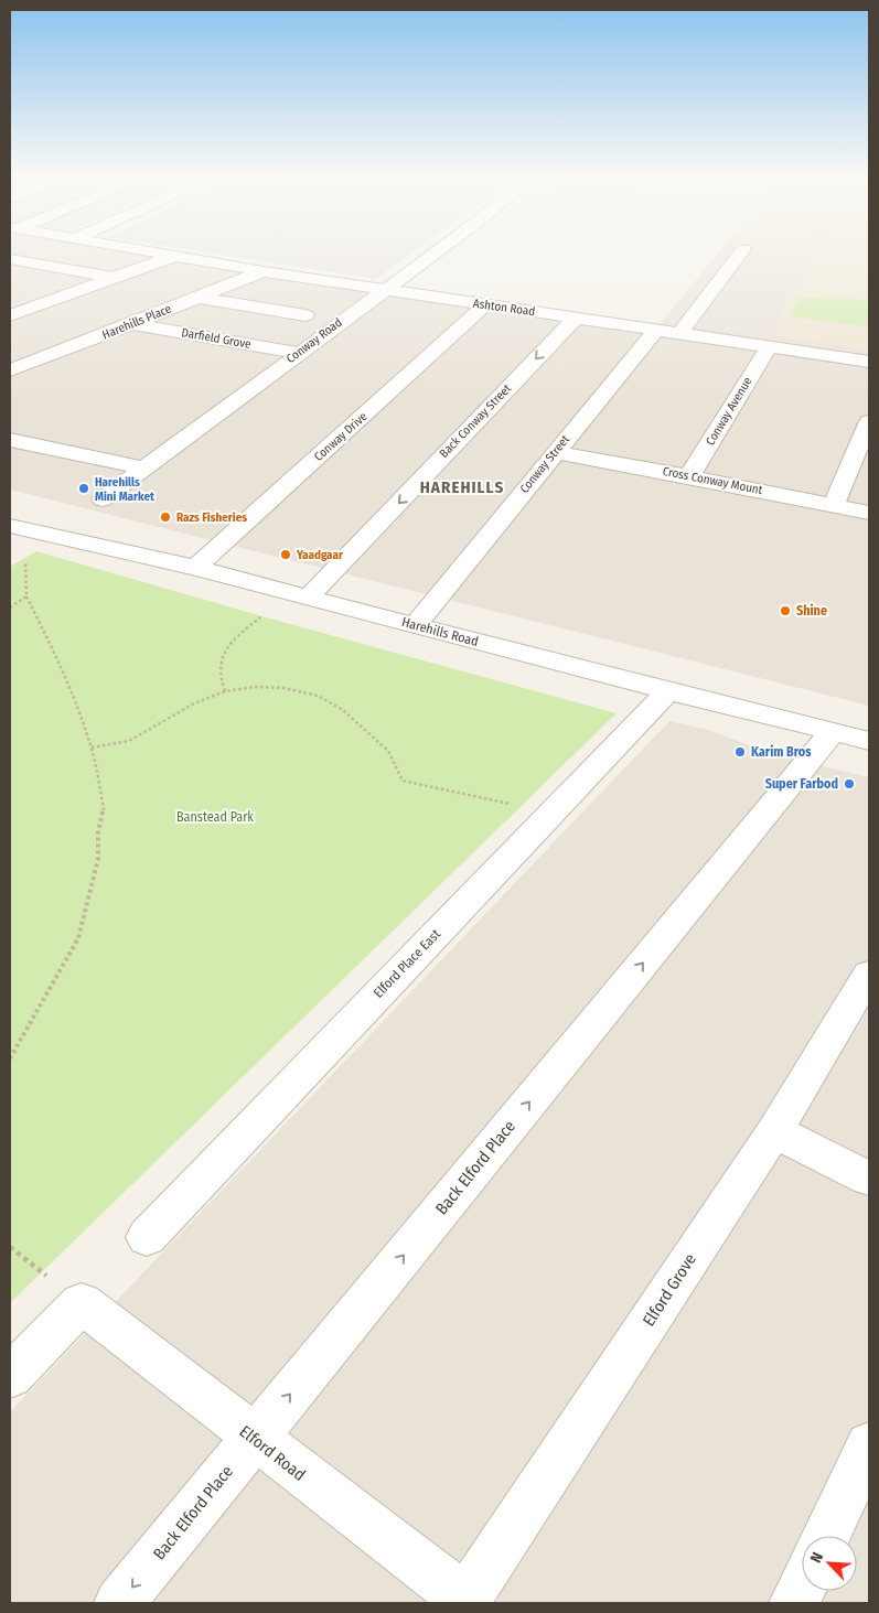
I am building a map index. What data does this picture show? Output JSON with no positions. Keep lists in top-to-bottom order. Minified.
{"streets":{"street":["Ashton Road","Harehills Place","Darfield Grove","Conway Road","Conway Avenue","Back Conway Street","Conway Drive","Conway Street","Cross Conway Mount","Harehills Road","Elford Place East","Back Elford Place","Elford Grove","Elford Road"]},"crossings":[["Ashton Road","Harehills Place"],["Ashton Road","Conway Road"],["Ashton Road","Conway Avenue"],["Ashton Road","Back Conway Street"],["Ashton Road","Conway Drive"],["Ashton Road","Conway Street"],["Harehills Place","Darfield Grove"],["Darfield Grove","Conway Road"],["Conway Avenue","Cross Conway Mount"],["Back Conway Street","Harehills Road"],["Conway Drive","Harehills Road"],["Conway Street","Cross Conway Mount"],["Conway Street","Harehills Road"],["Harehills Road","Elford Place East"],["Harehills Road","Back Elford Place"],["Back Elford Place","Elford Road"],["Elford Grove","Elford Road"]],"one_way":["Back Conway Street"],"districts":["HAREHILLS"],"parks":["Banstead Park"],"places":["Harehills Mini Market","Razs Fisheries","Yaadgaar","Shine","Karim Bros","Super Farbod"],"north":"top left"}
